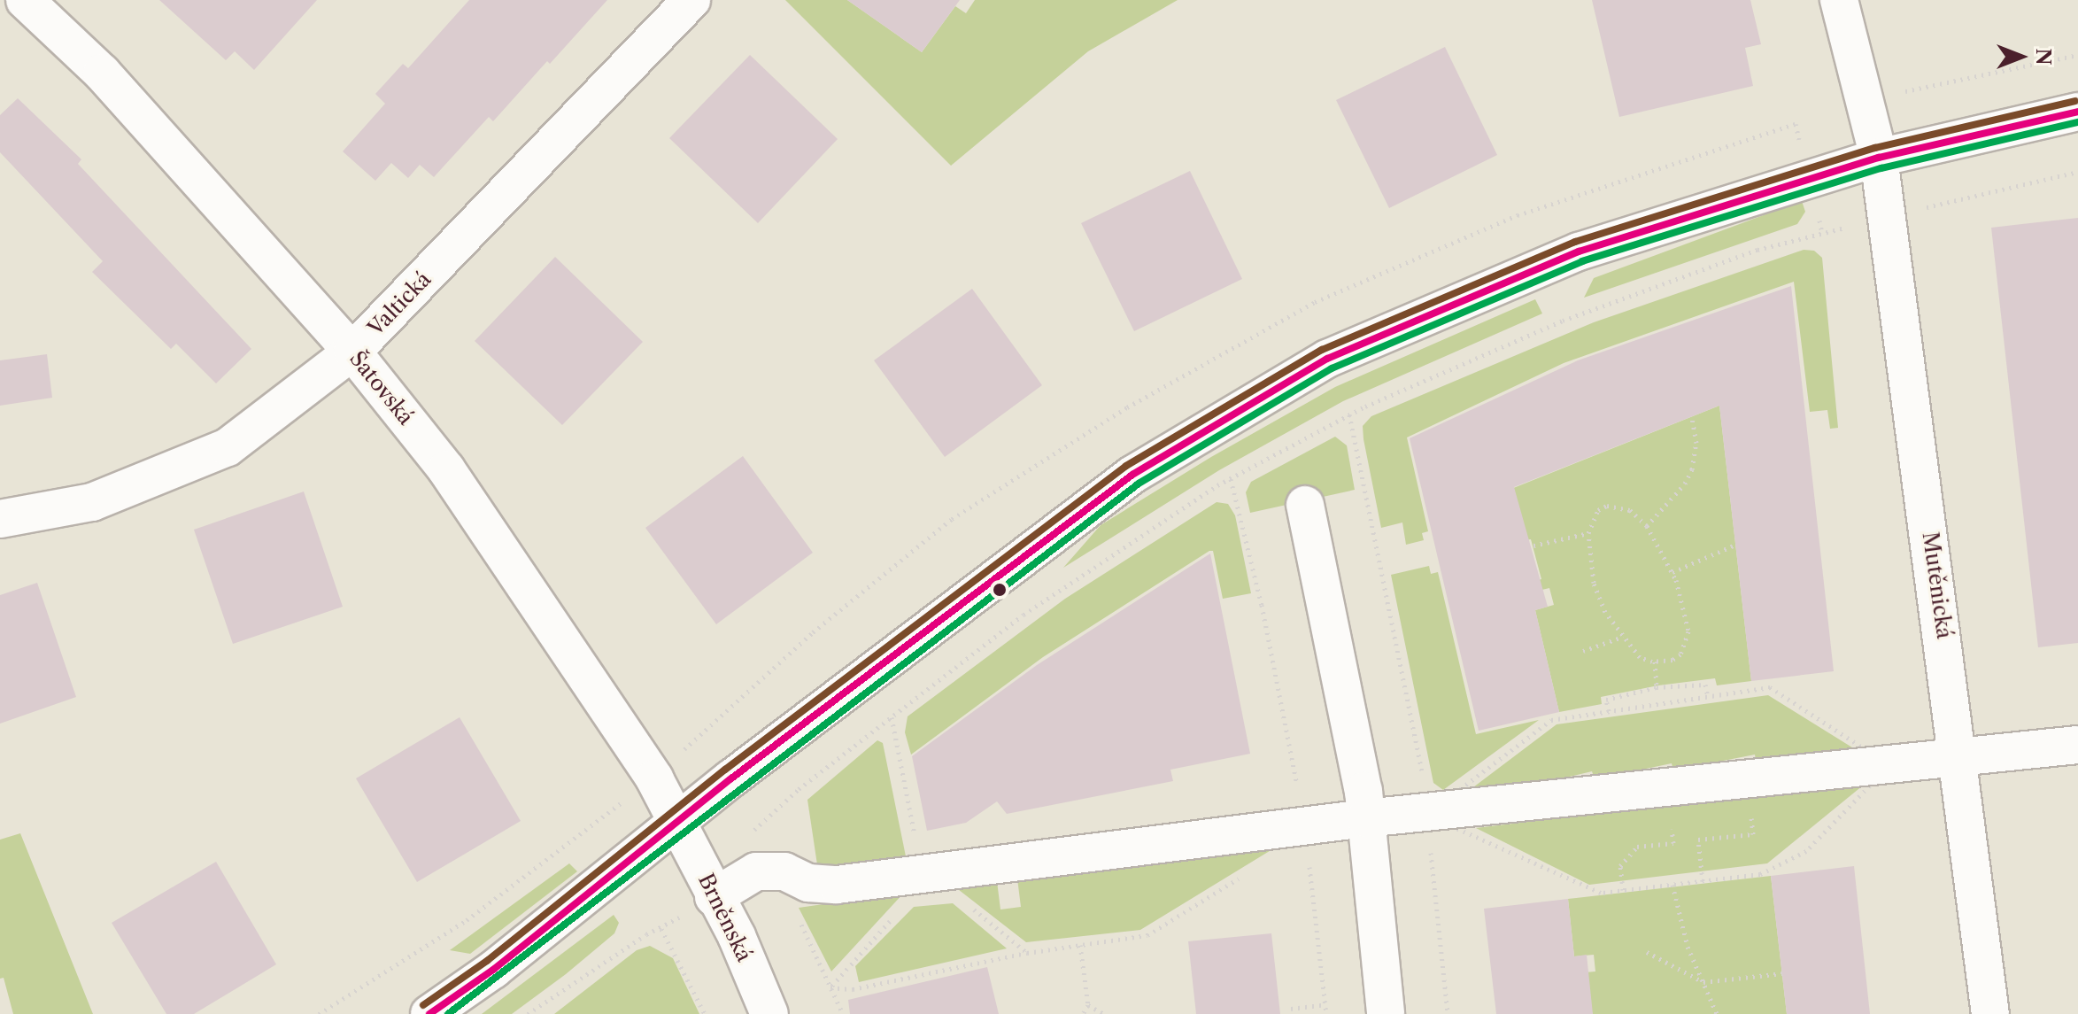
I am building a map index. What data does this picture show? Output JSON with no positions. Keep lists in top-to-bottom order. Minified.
{"streets":{"street":["Valtická","Šatovská","Mutěnická","Brněnská"]},"crossings":[["Valtická","Šatovská"],["Šatovská","Brněnská"]],"north":"right"}
